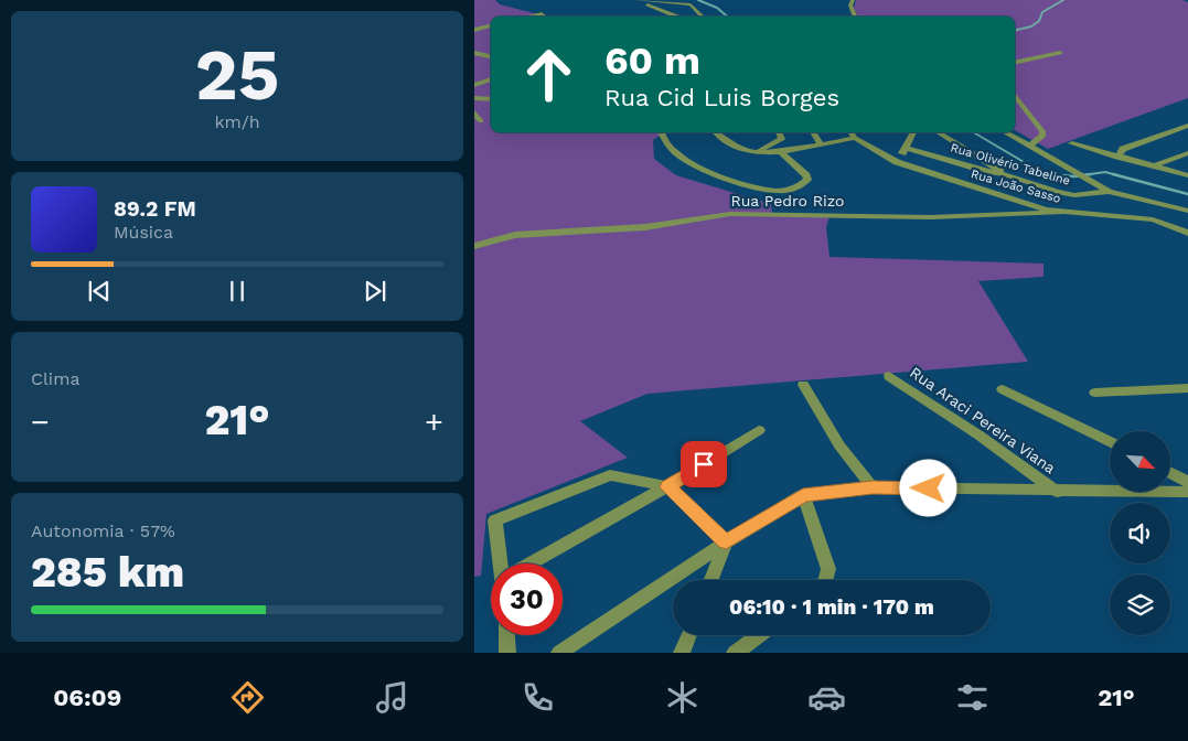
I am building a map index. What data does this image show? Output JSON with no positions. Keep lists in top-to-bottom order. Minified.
{"streets":{"street":["Rua Olivério Tabeline","Rua João Sasso","Rua Pedro Rizo","Rua Araci Pereira Viana"]},"crossings":[["Rua João Sasso","Rua Pedro Rizo"]],"north":"bottom right","page":{"tile":[["25","km/h"],"Clima",["Autonomia · 57%","285 km"]],"turn":["60 m","Rua Cid Luis Borges"],"song":["89.2 FM","Música"],"heat":["−","21°","+"],"limit":"30","trip":"06:10 · 1 min · 170 m","tabs":["06:09","21°"]}}
